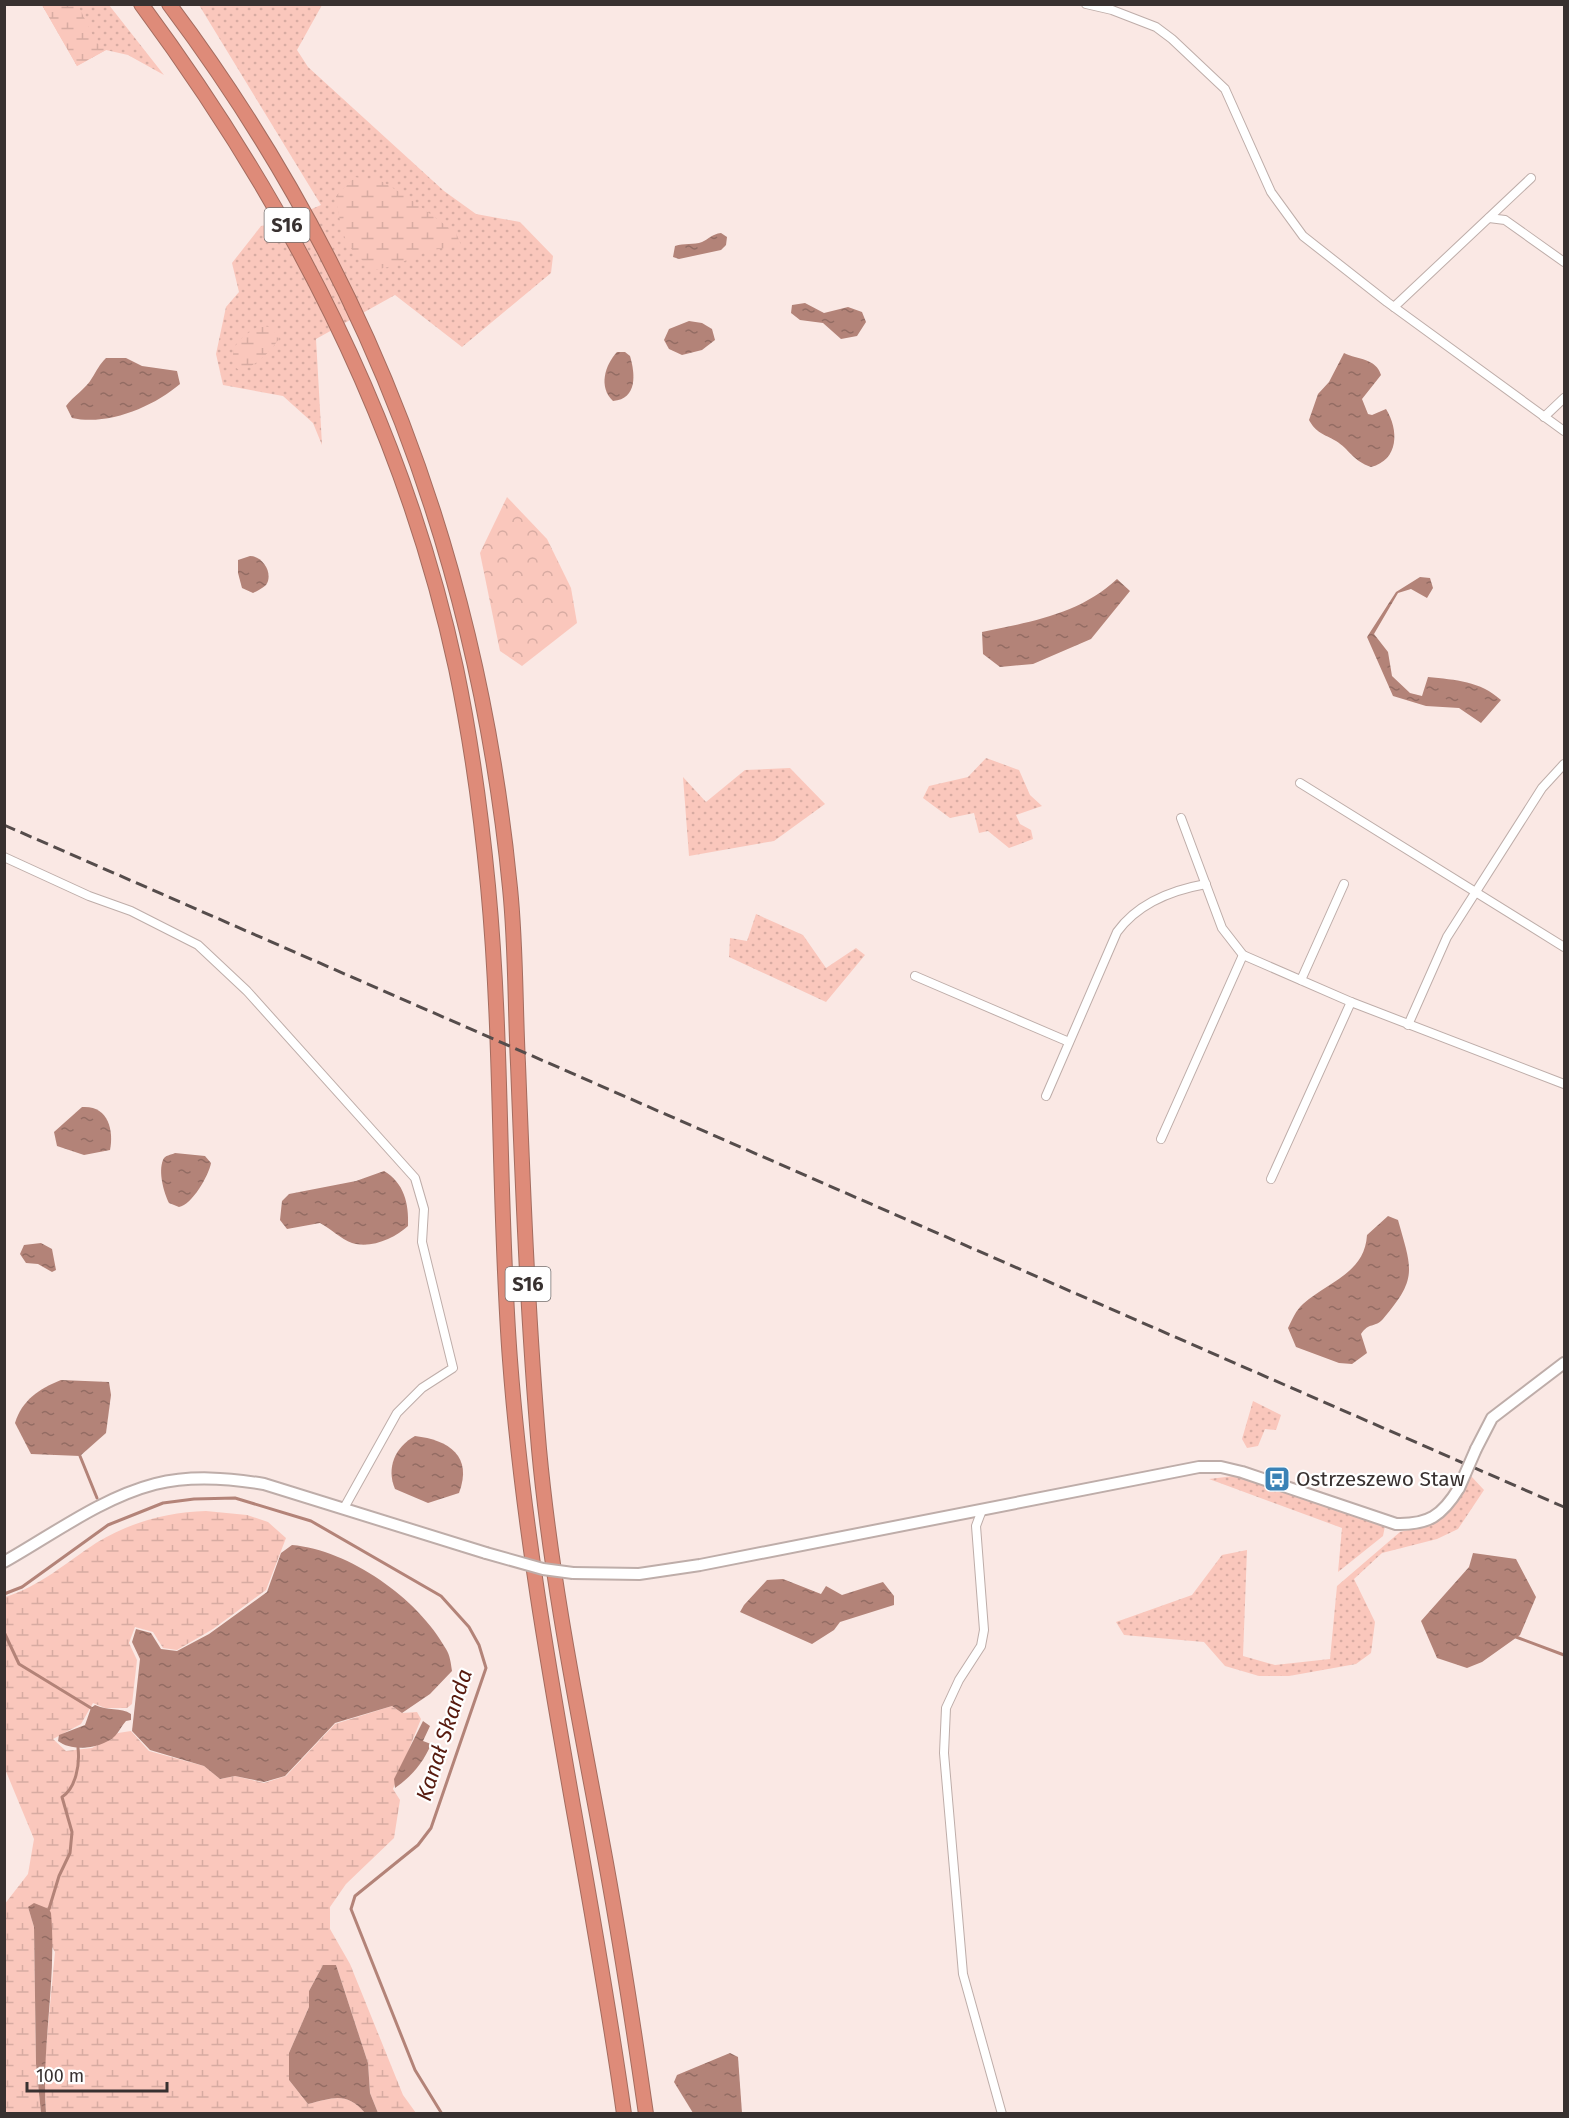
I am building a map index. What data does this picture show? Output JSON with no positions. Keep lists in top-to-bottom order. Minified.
{"streets":{"highway":["S16"]},"water":["Kanał Skanda"],"places":{"bus stop":["Ostrzeszewo Staw"]},"scale_bar":"100 m"}
